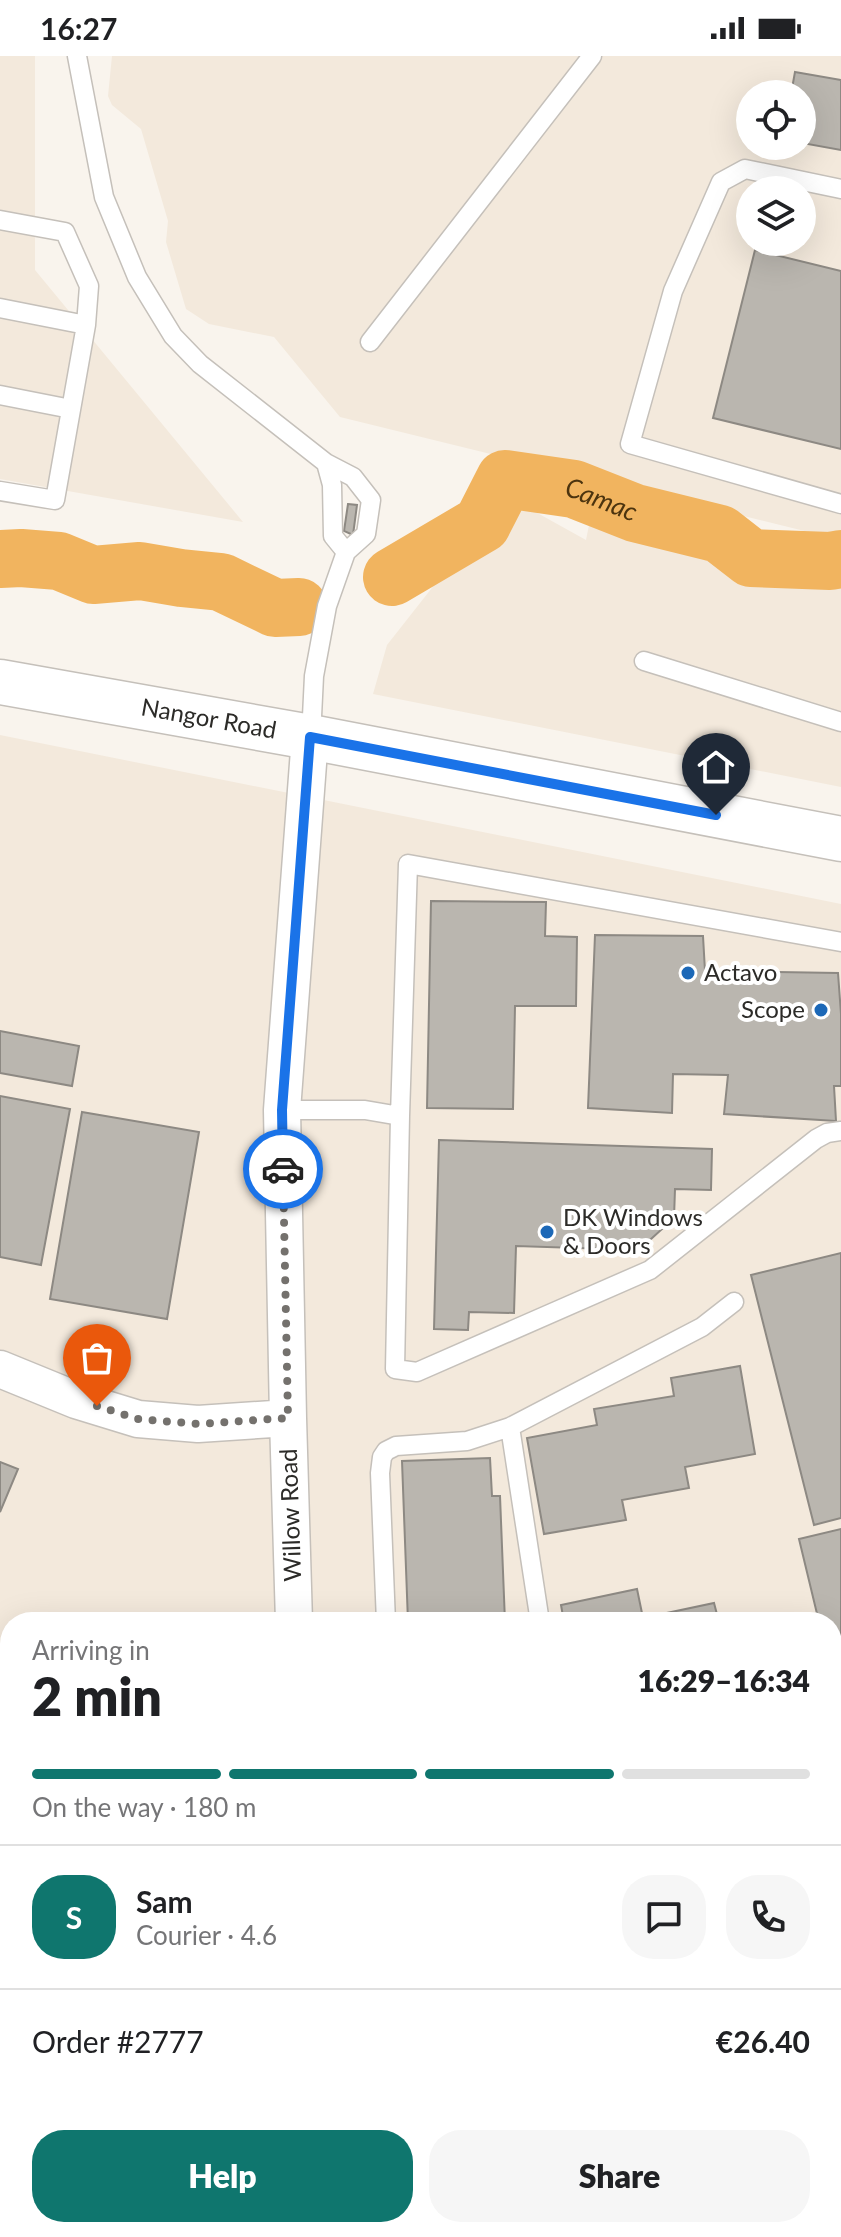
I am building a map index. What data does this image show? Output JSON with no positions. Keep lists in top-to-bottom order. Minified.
{"streets":{"main road":["Nangor Road"],"street":["Willow Road"]},"crossings":[["Nangor Road","Willow Road"]],"water":["Camac"],"places":["Actavo","Scope","DK Windows & Doors"],"page":{"status":"16:27","heading":["2 min","Arriving in","16:29–16:34"],"panel":["Sam","Courier · 4.6","Order #2777","€26.40"],"bar":"On the way · 180 m","round":"S","buttons":["Help","Share"]}}
